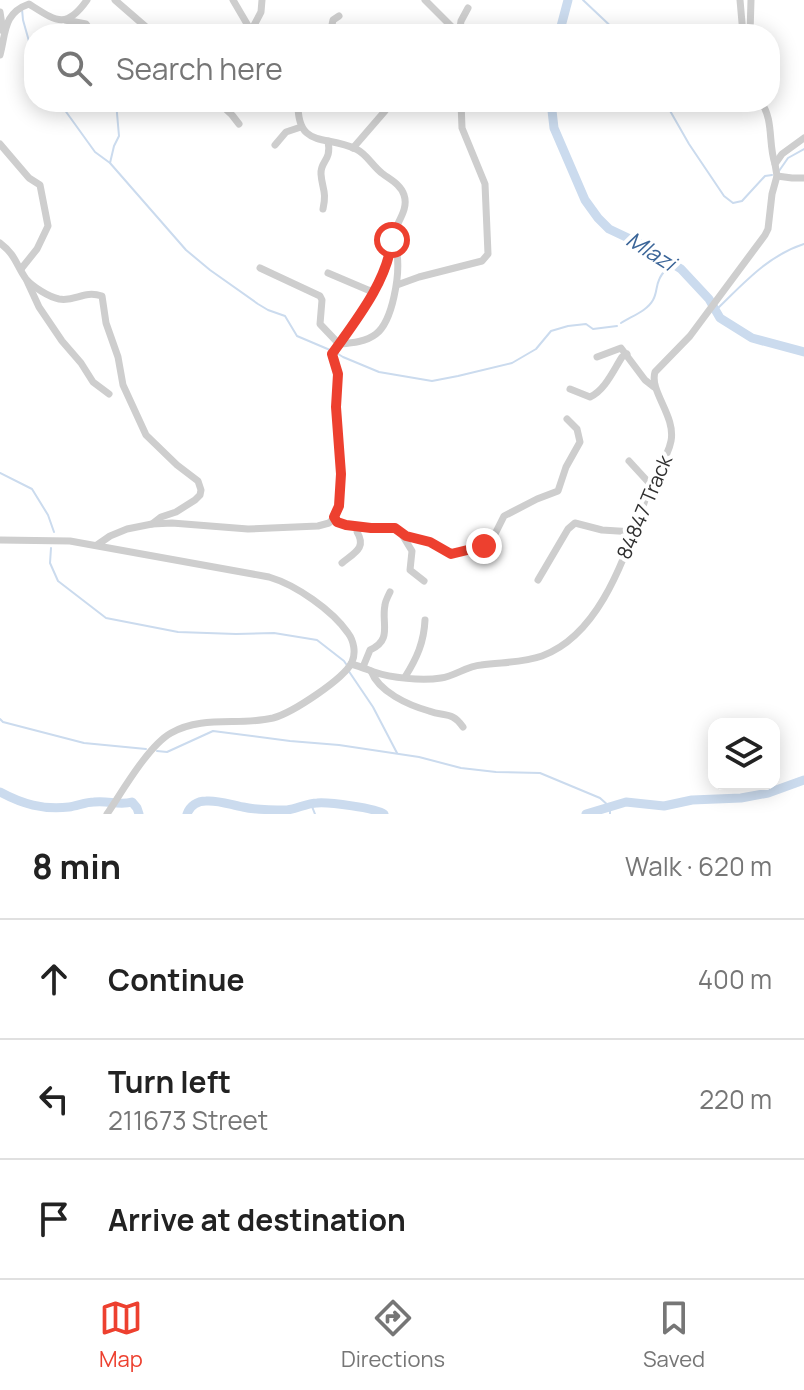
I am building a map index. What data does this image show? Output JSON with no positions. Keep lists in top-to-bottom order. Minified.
{"streets":{"street":["84847 Track"]},"water":["Mlazi"],"page":{"search":"Search here","heading":["8 min","Walk · 620 m"],"list":[["Continue","400 m"],["Turn left","211673 Street","220 m"],"Arrive at destination"],"nav":["Map","Directions","Saved"]}}
